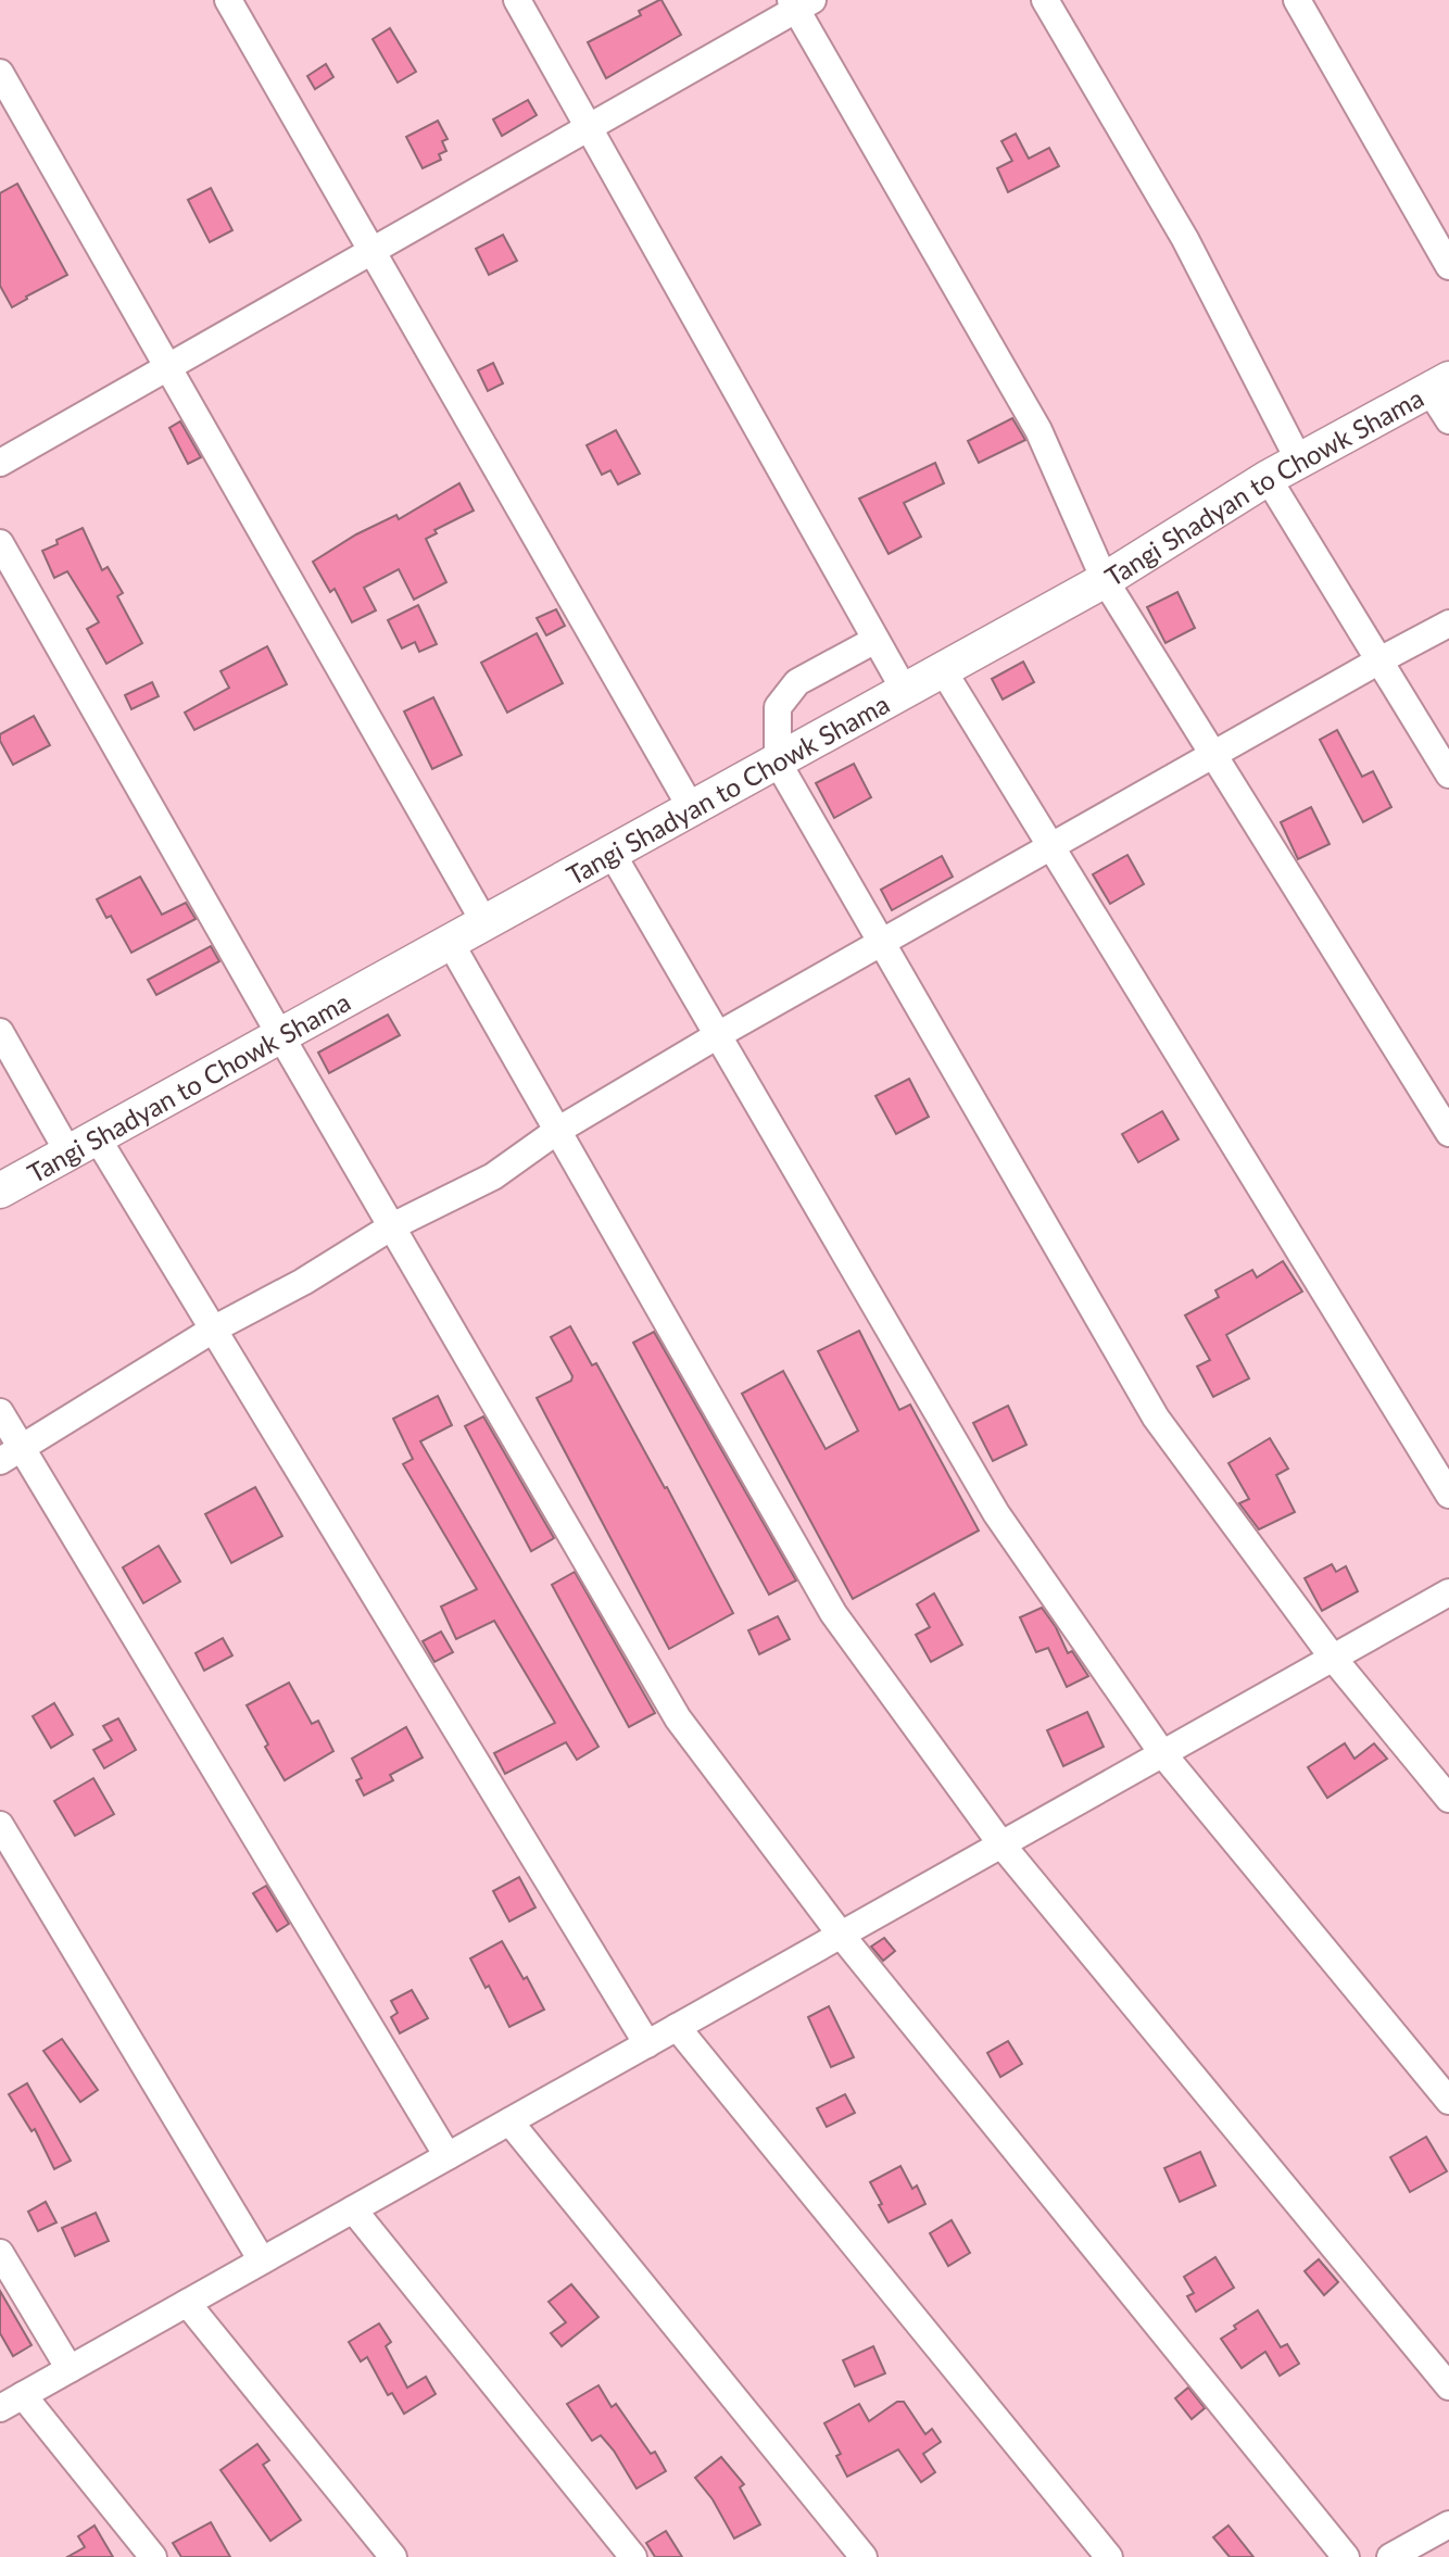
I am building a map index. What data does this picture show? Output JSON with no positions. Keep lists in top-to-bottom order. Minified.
{"streets":{"main road":["Tangi Shadyan to Chowk Shama"]}}
